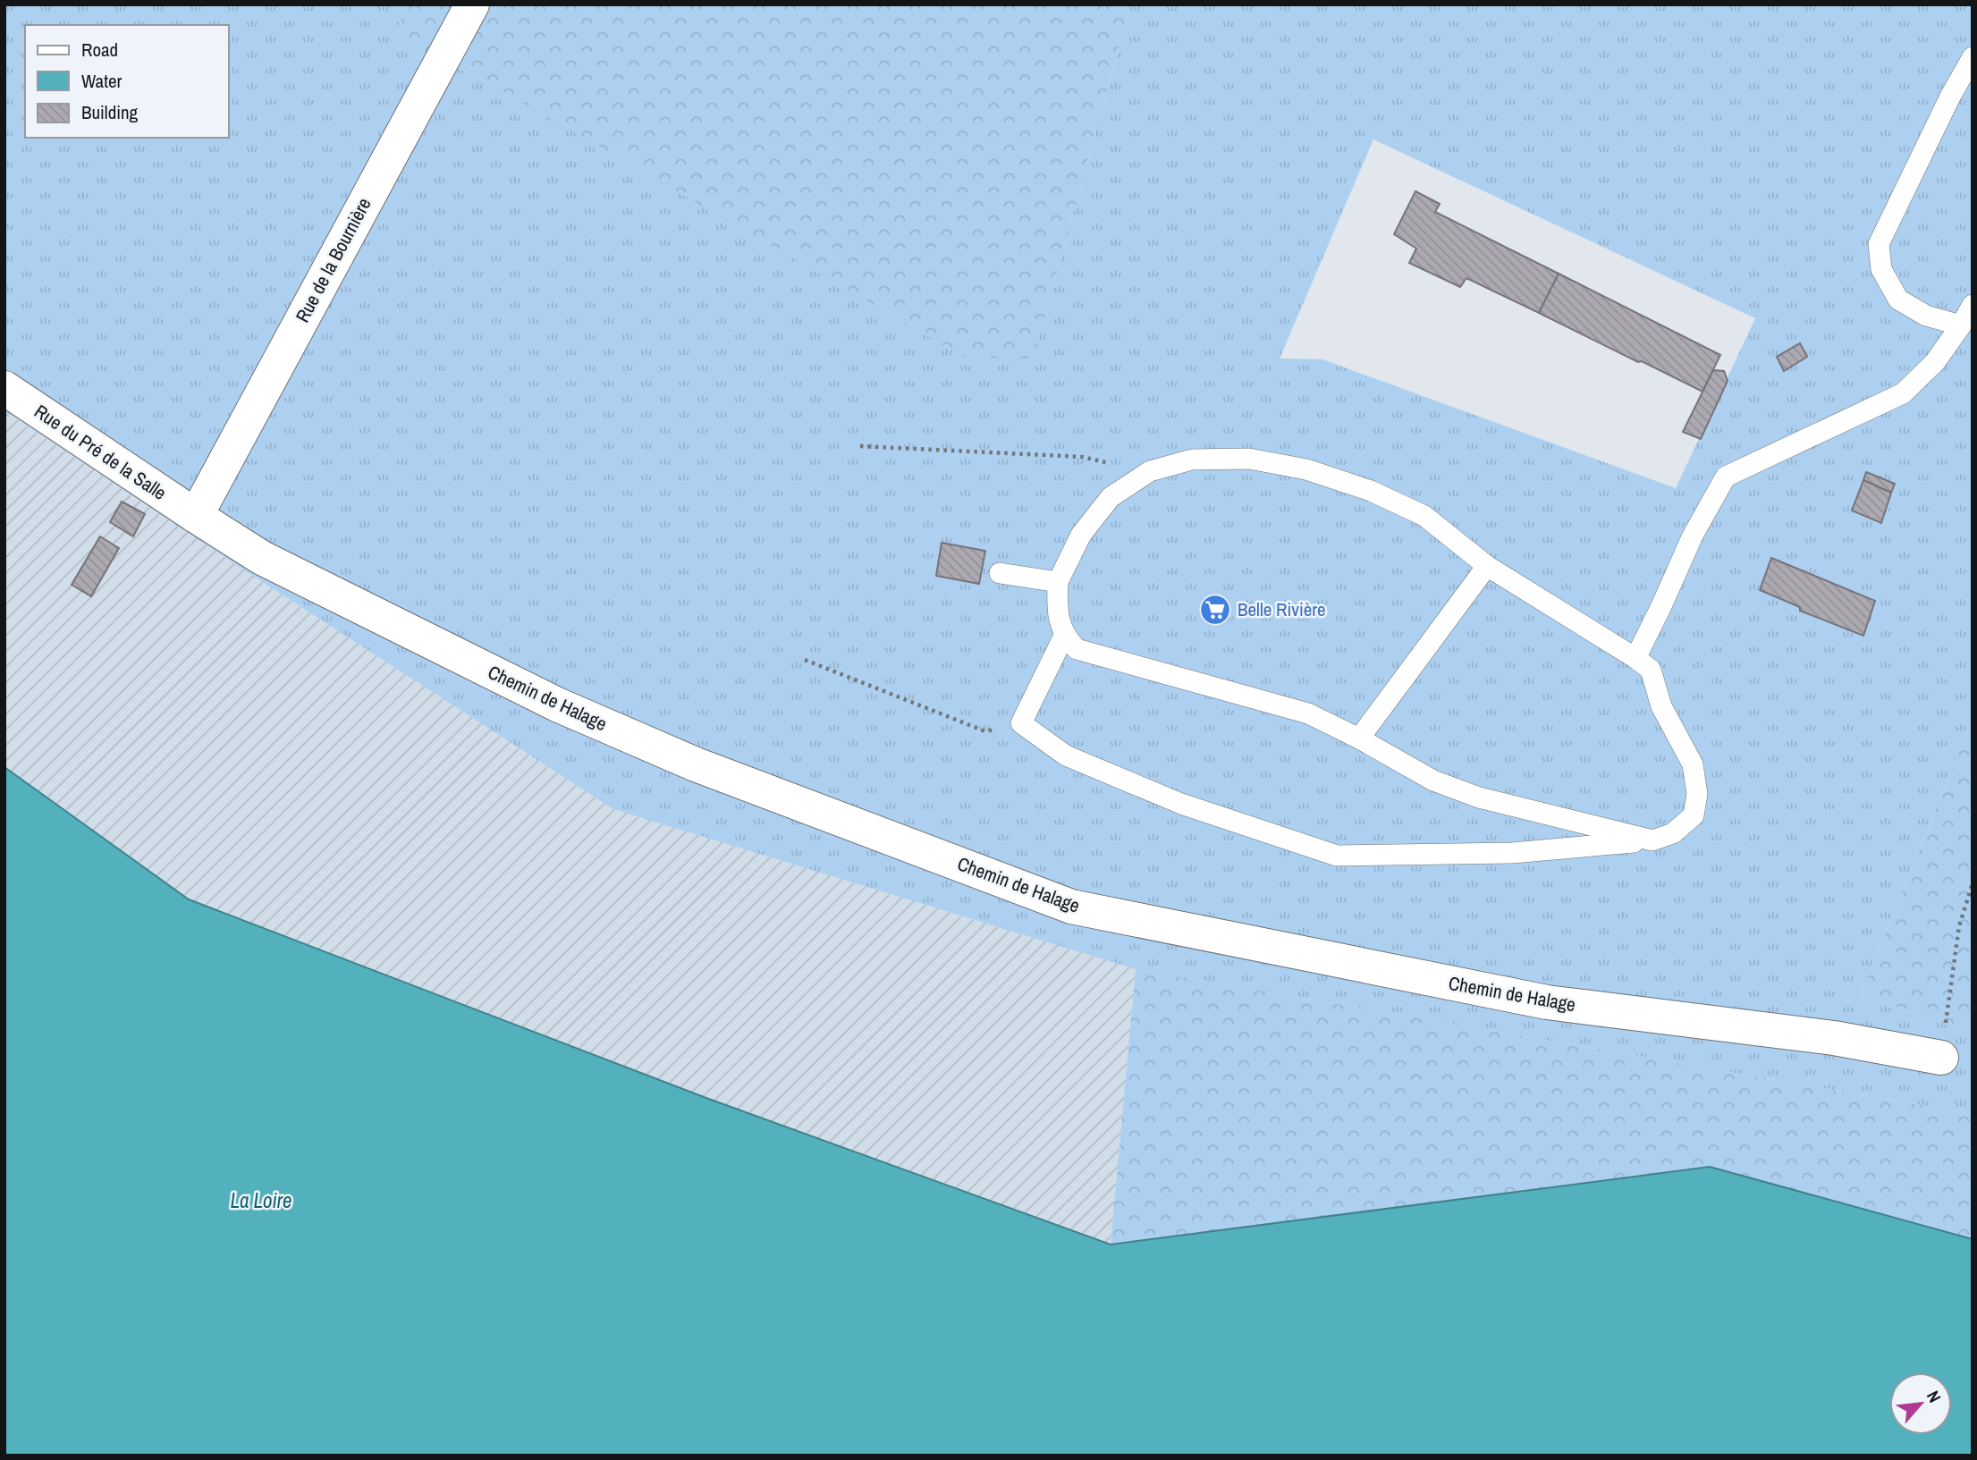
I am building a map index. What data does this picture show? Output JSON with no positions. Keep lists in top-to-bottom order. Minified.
{"streets":{"street":["Rue de la Bournière","Rue du Pré de la Salle","Chemin de Halage"]},"crossings":[["Rue de la Bournière","Rue du Pré de la Salle"],["Rue de la Bournière","Chemin de Halage"],["Rue du Pré de la Salle","Chemin de Halage"]],"water":["La Loire"],"places":{"supermarket":["Belle Rivière"]},"legend":["Road","Water","Building"],"north":"top right"}
